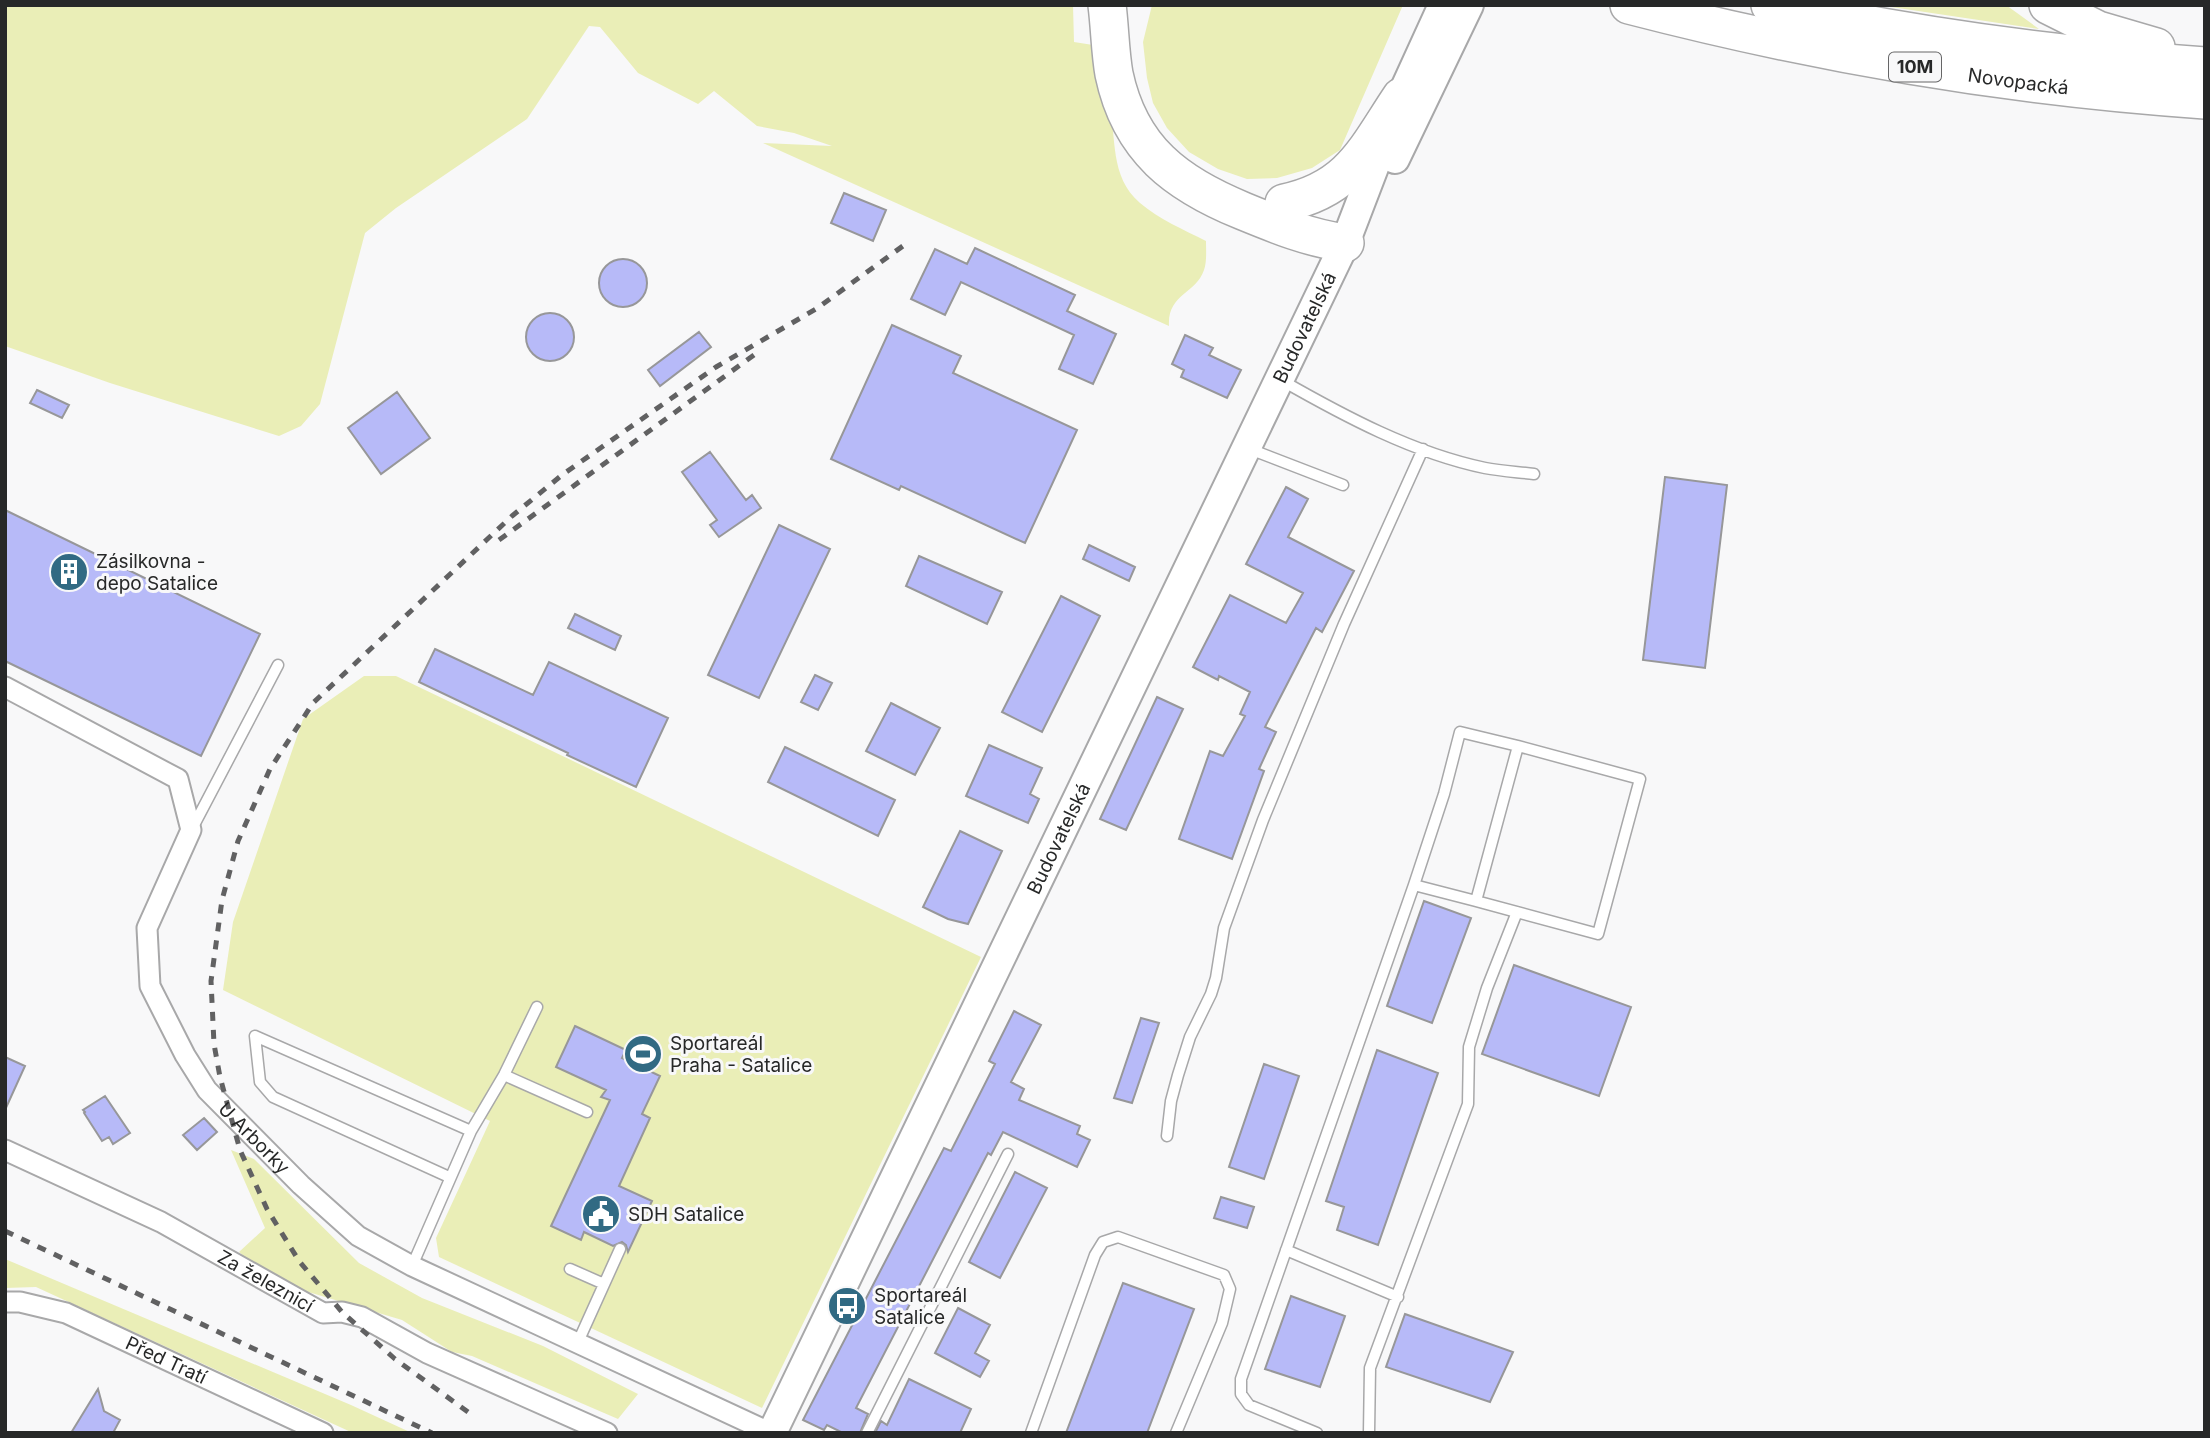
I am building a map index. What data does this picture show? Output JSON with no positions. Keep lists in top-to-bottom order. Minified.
{"streets":{"highway":["10M","Novopacká"],"street":["Budovatelská","U Arborky","Za železnicí","Před Tratí"]},"crossings":[["Budovatelská","U Arborky"]],"places":{"building":["Zásilkovna - depo Satalice"],"sports":["Sportareál Praha - Satalice"],"public building":["SDH Satalice"],"bus stop":["Sportareál Satalice"]}}
